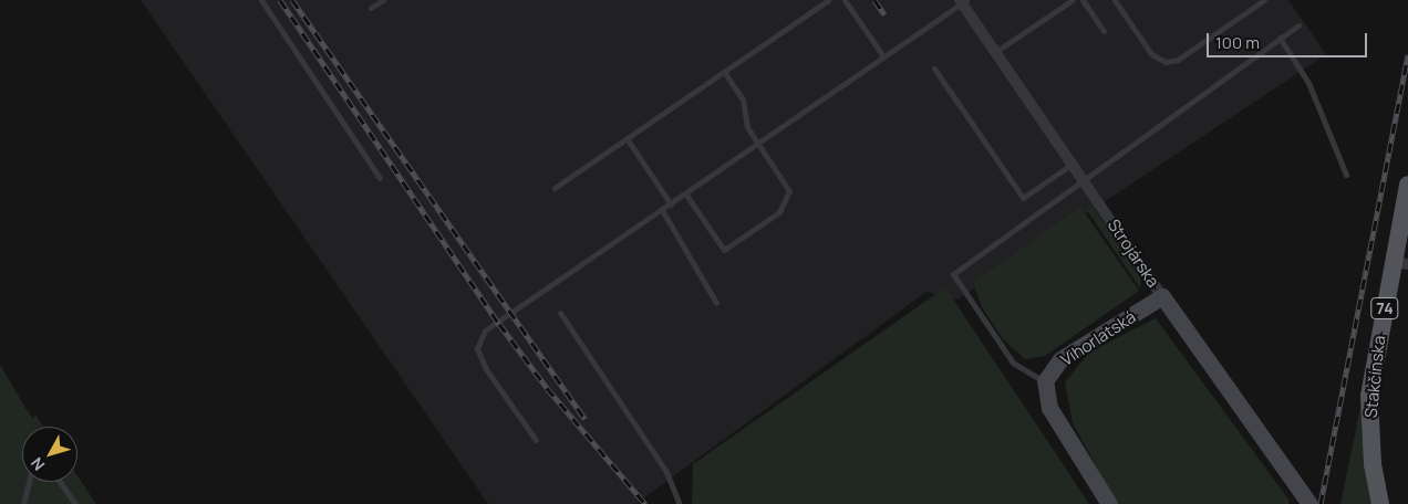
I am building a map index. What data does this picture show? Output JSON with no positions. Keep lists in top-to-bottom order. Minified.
{"streets":{"main road":["Strojárska","74","Vihorlatská","Stakčínska"]},"crossings":[["Strojárska","Vihorlatská"]],"scale_bar":"100 m","north":"bottom left"}
